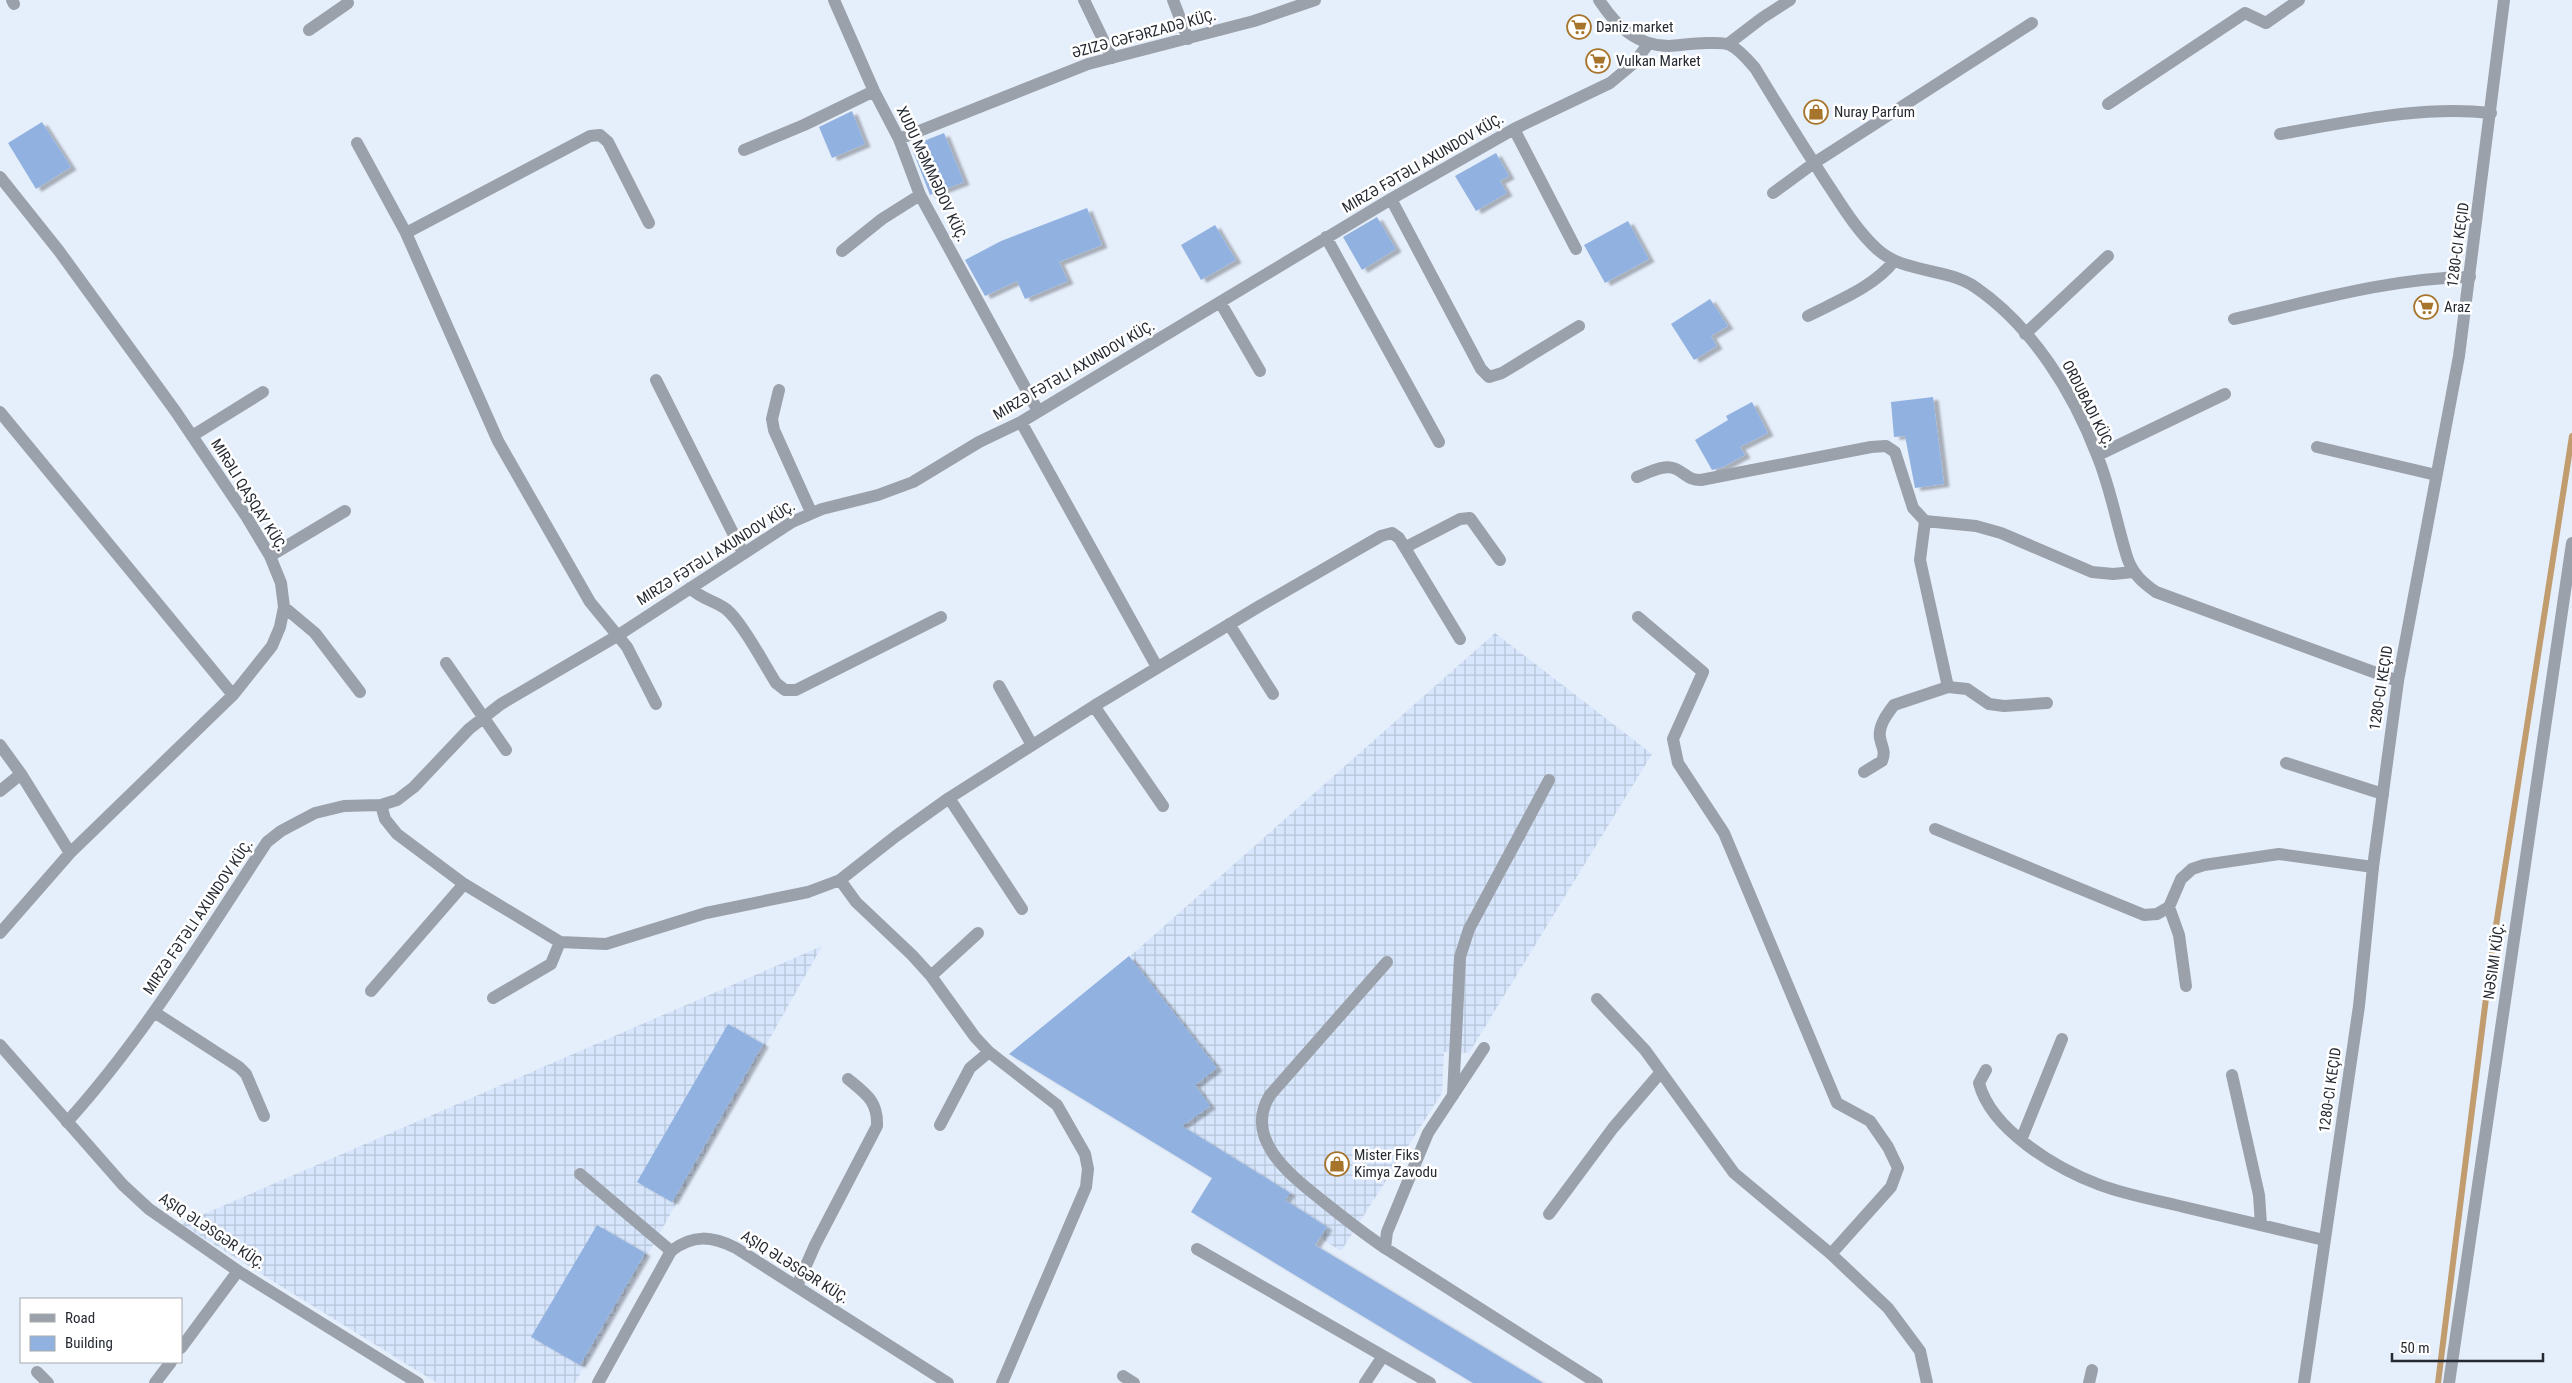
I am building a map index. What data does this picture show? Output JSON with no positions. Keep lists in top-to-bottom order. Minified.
{"streets":{"street":["ƏZIZƏ CƏFƏRZADƏ KÜÇ.","MIRZƏ FƏTƏLI AXUNDOV KÜÇ.","XUDU MƏMMƏDOV KÜÇ.","ORDUBADI KÜÇ.","MIRƏLI QAŞQAY KÜÇ.","NƏSIMI KÜÇ."]},"crossings":[["ƏZIZƏ CƏFƏRZADƏ KÜÇ.","XUDU MƏMMƏDOV KÜÇ."],["MIRZƏ FƏTƏLI AXUNDOV KÜÇ.","XUDU MƏMMƏDOV KÜÇ."]],"places":{"supermarket":["Dəniz market","Vulkan Market","Araz"],"shop":["Nuray Parfum","Mister Fiks Kimya Zavodu"]},"legend":["Road","Building"],"scale_bar":"50 m"}
